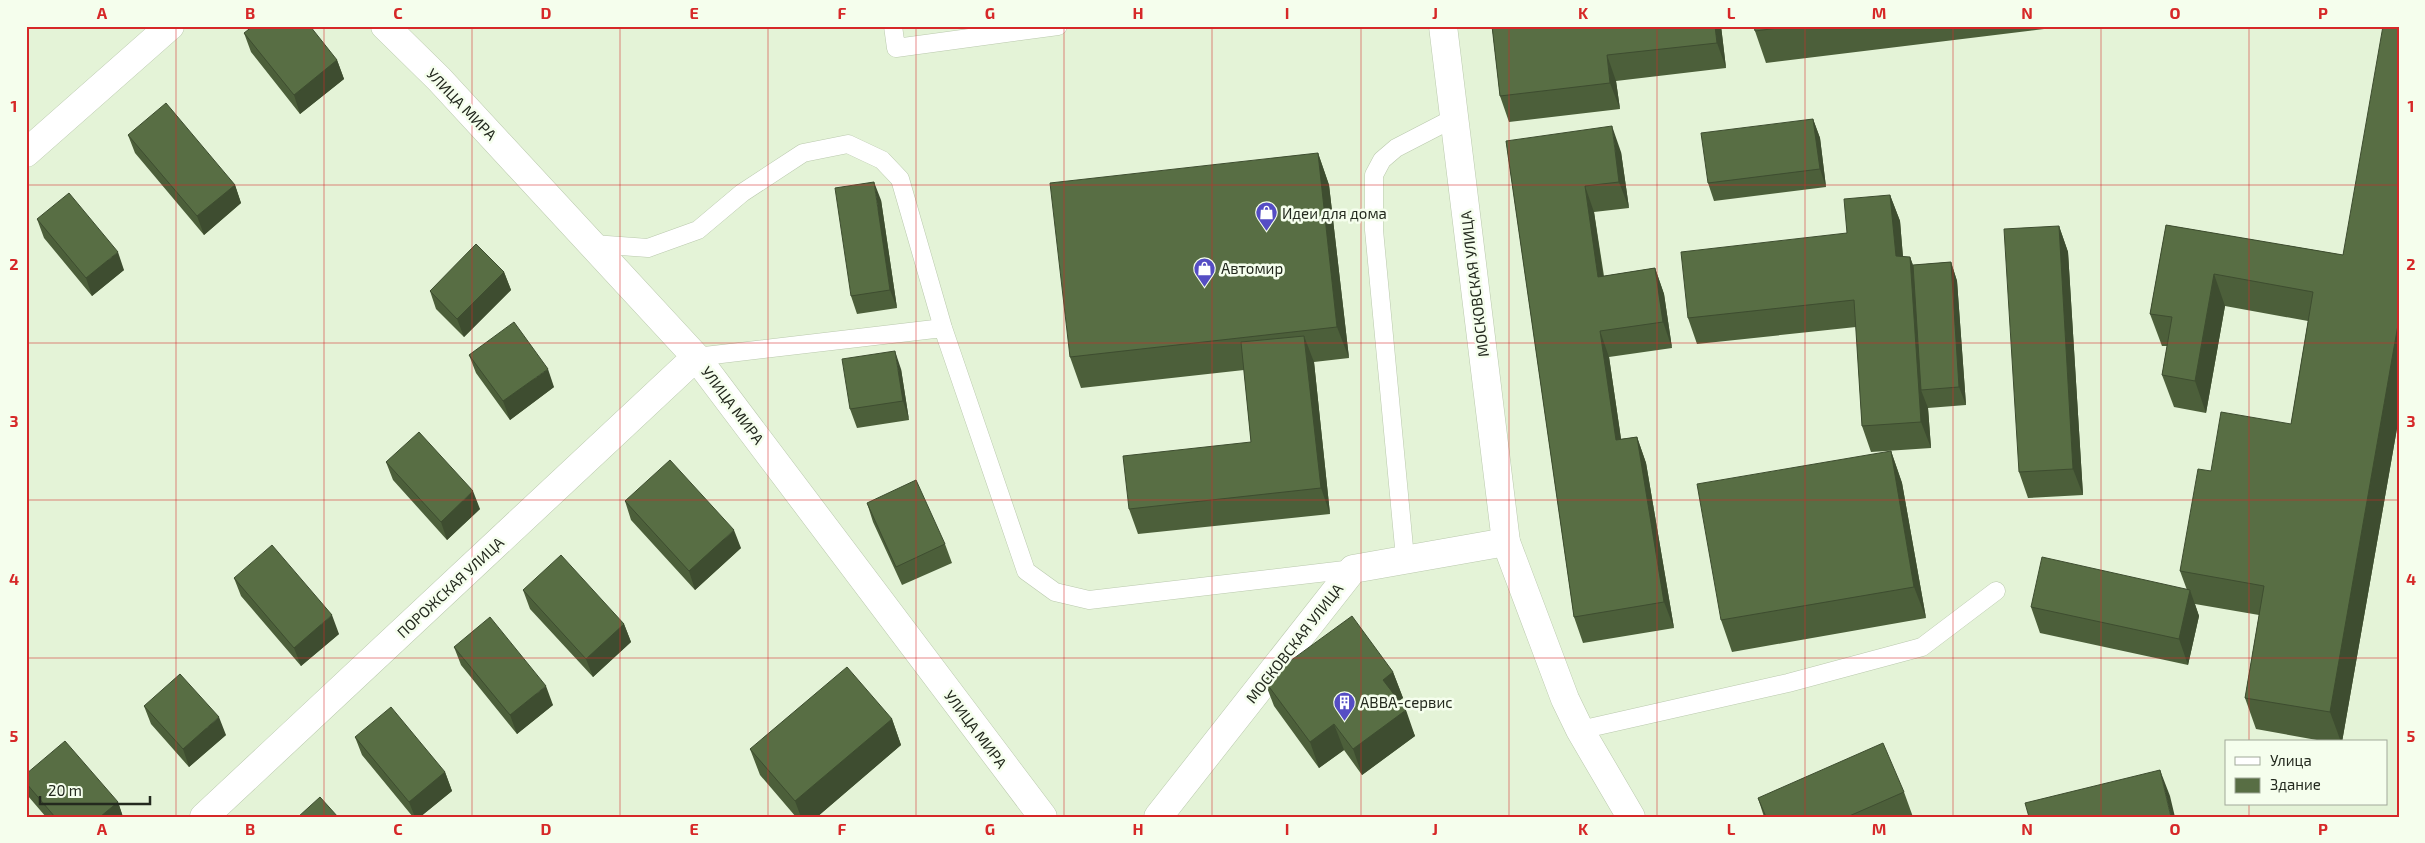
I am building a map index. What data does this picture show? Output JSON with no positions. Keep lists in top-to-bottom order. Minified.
{"streets":{"street":["УЛИЦА МИРА","МОСКОВСКАЯ УЛИЦА","ПОРОЖСКАЯ УЛИЦА"]},"crossings":[["УЛИЦА МИРА","ПОРОЖСКАЯ УЛИЦА"]],"places":{"shop":["Идеи для дома","Автомир"],"building":["АВВА-сервис"]},"legend":["Улица","Здание"],"scale_bar":"20 m","grid":{"columns":["A","B","C","D","E","F","G","H","I","J","K","L","M","N","O","P"],"rows":["1","2","3","4","5"]}}
